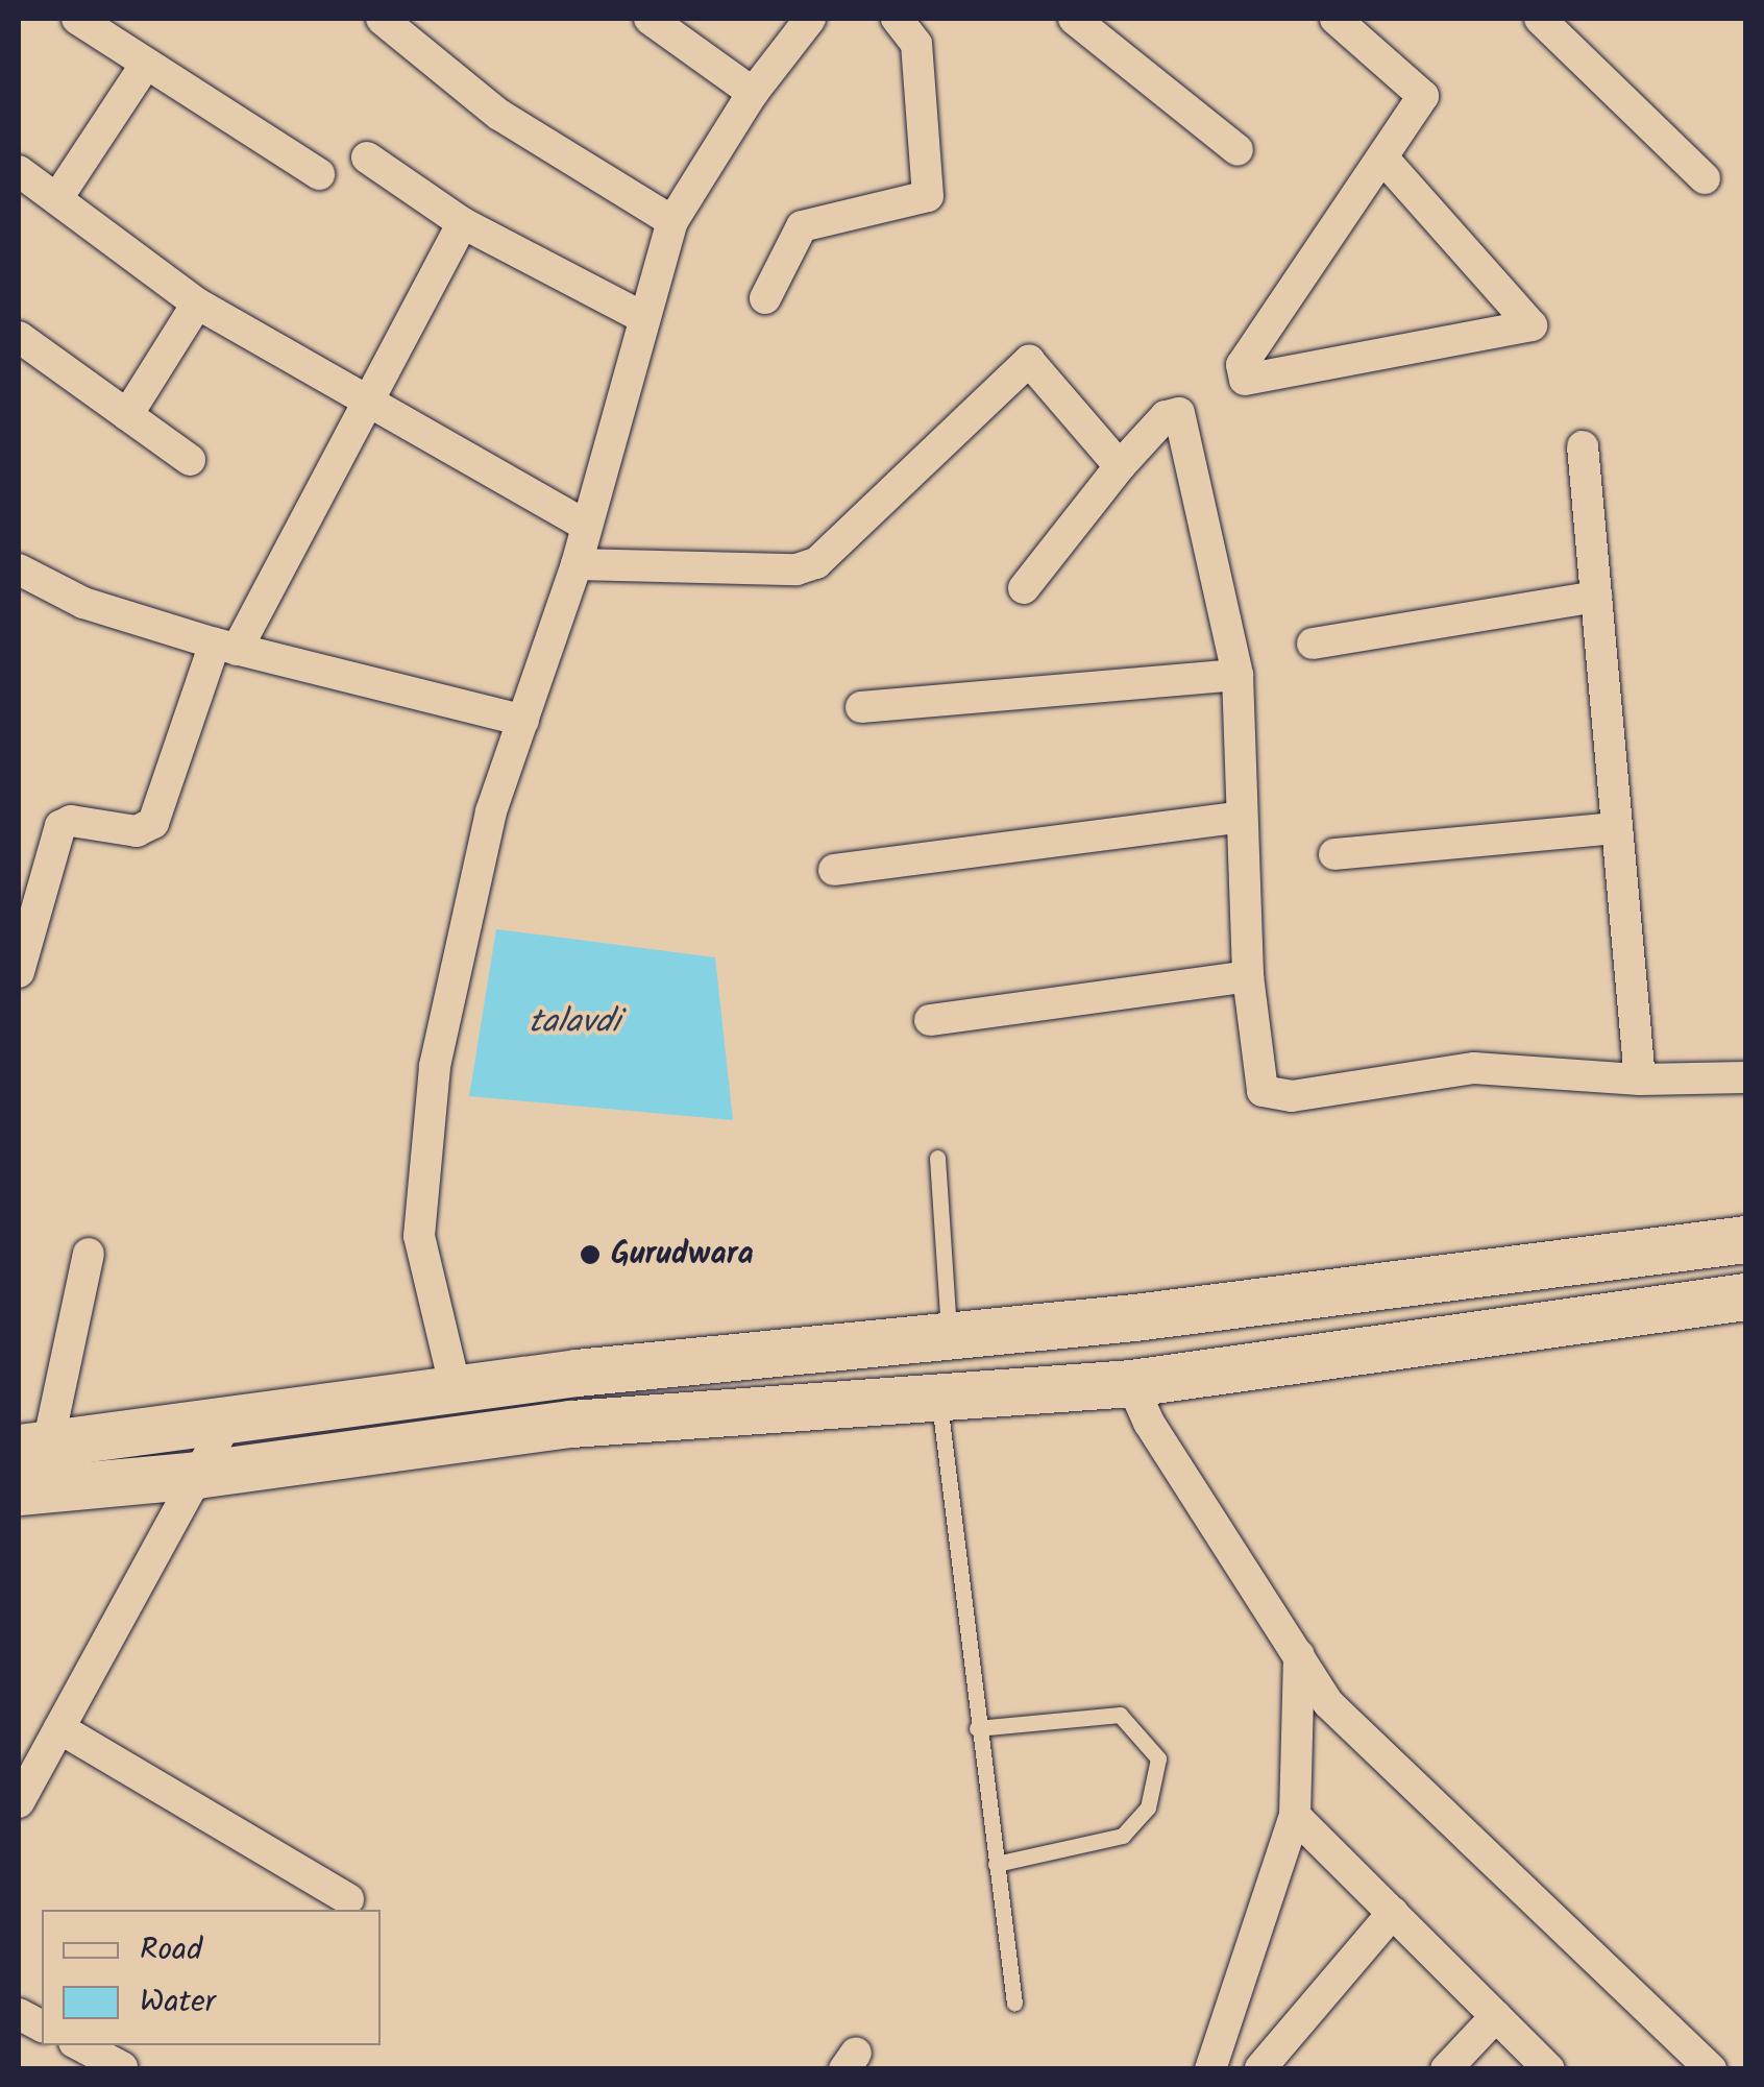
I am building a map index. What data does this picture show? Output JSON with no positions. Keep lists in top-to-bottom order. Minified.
{"water":["talavdi"],"places":["Gurudwara"],"legend":["Road","Water"]}
